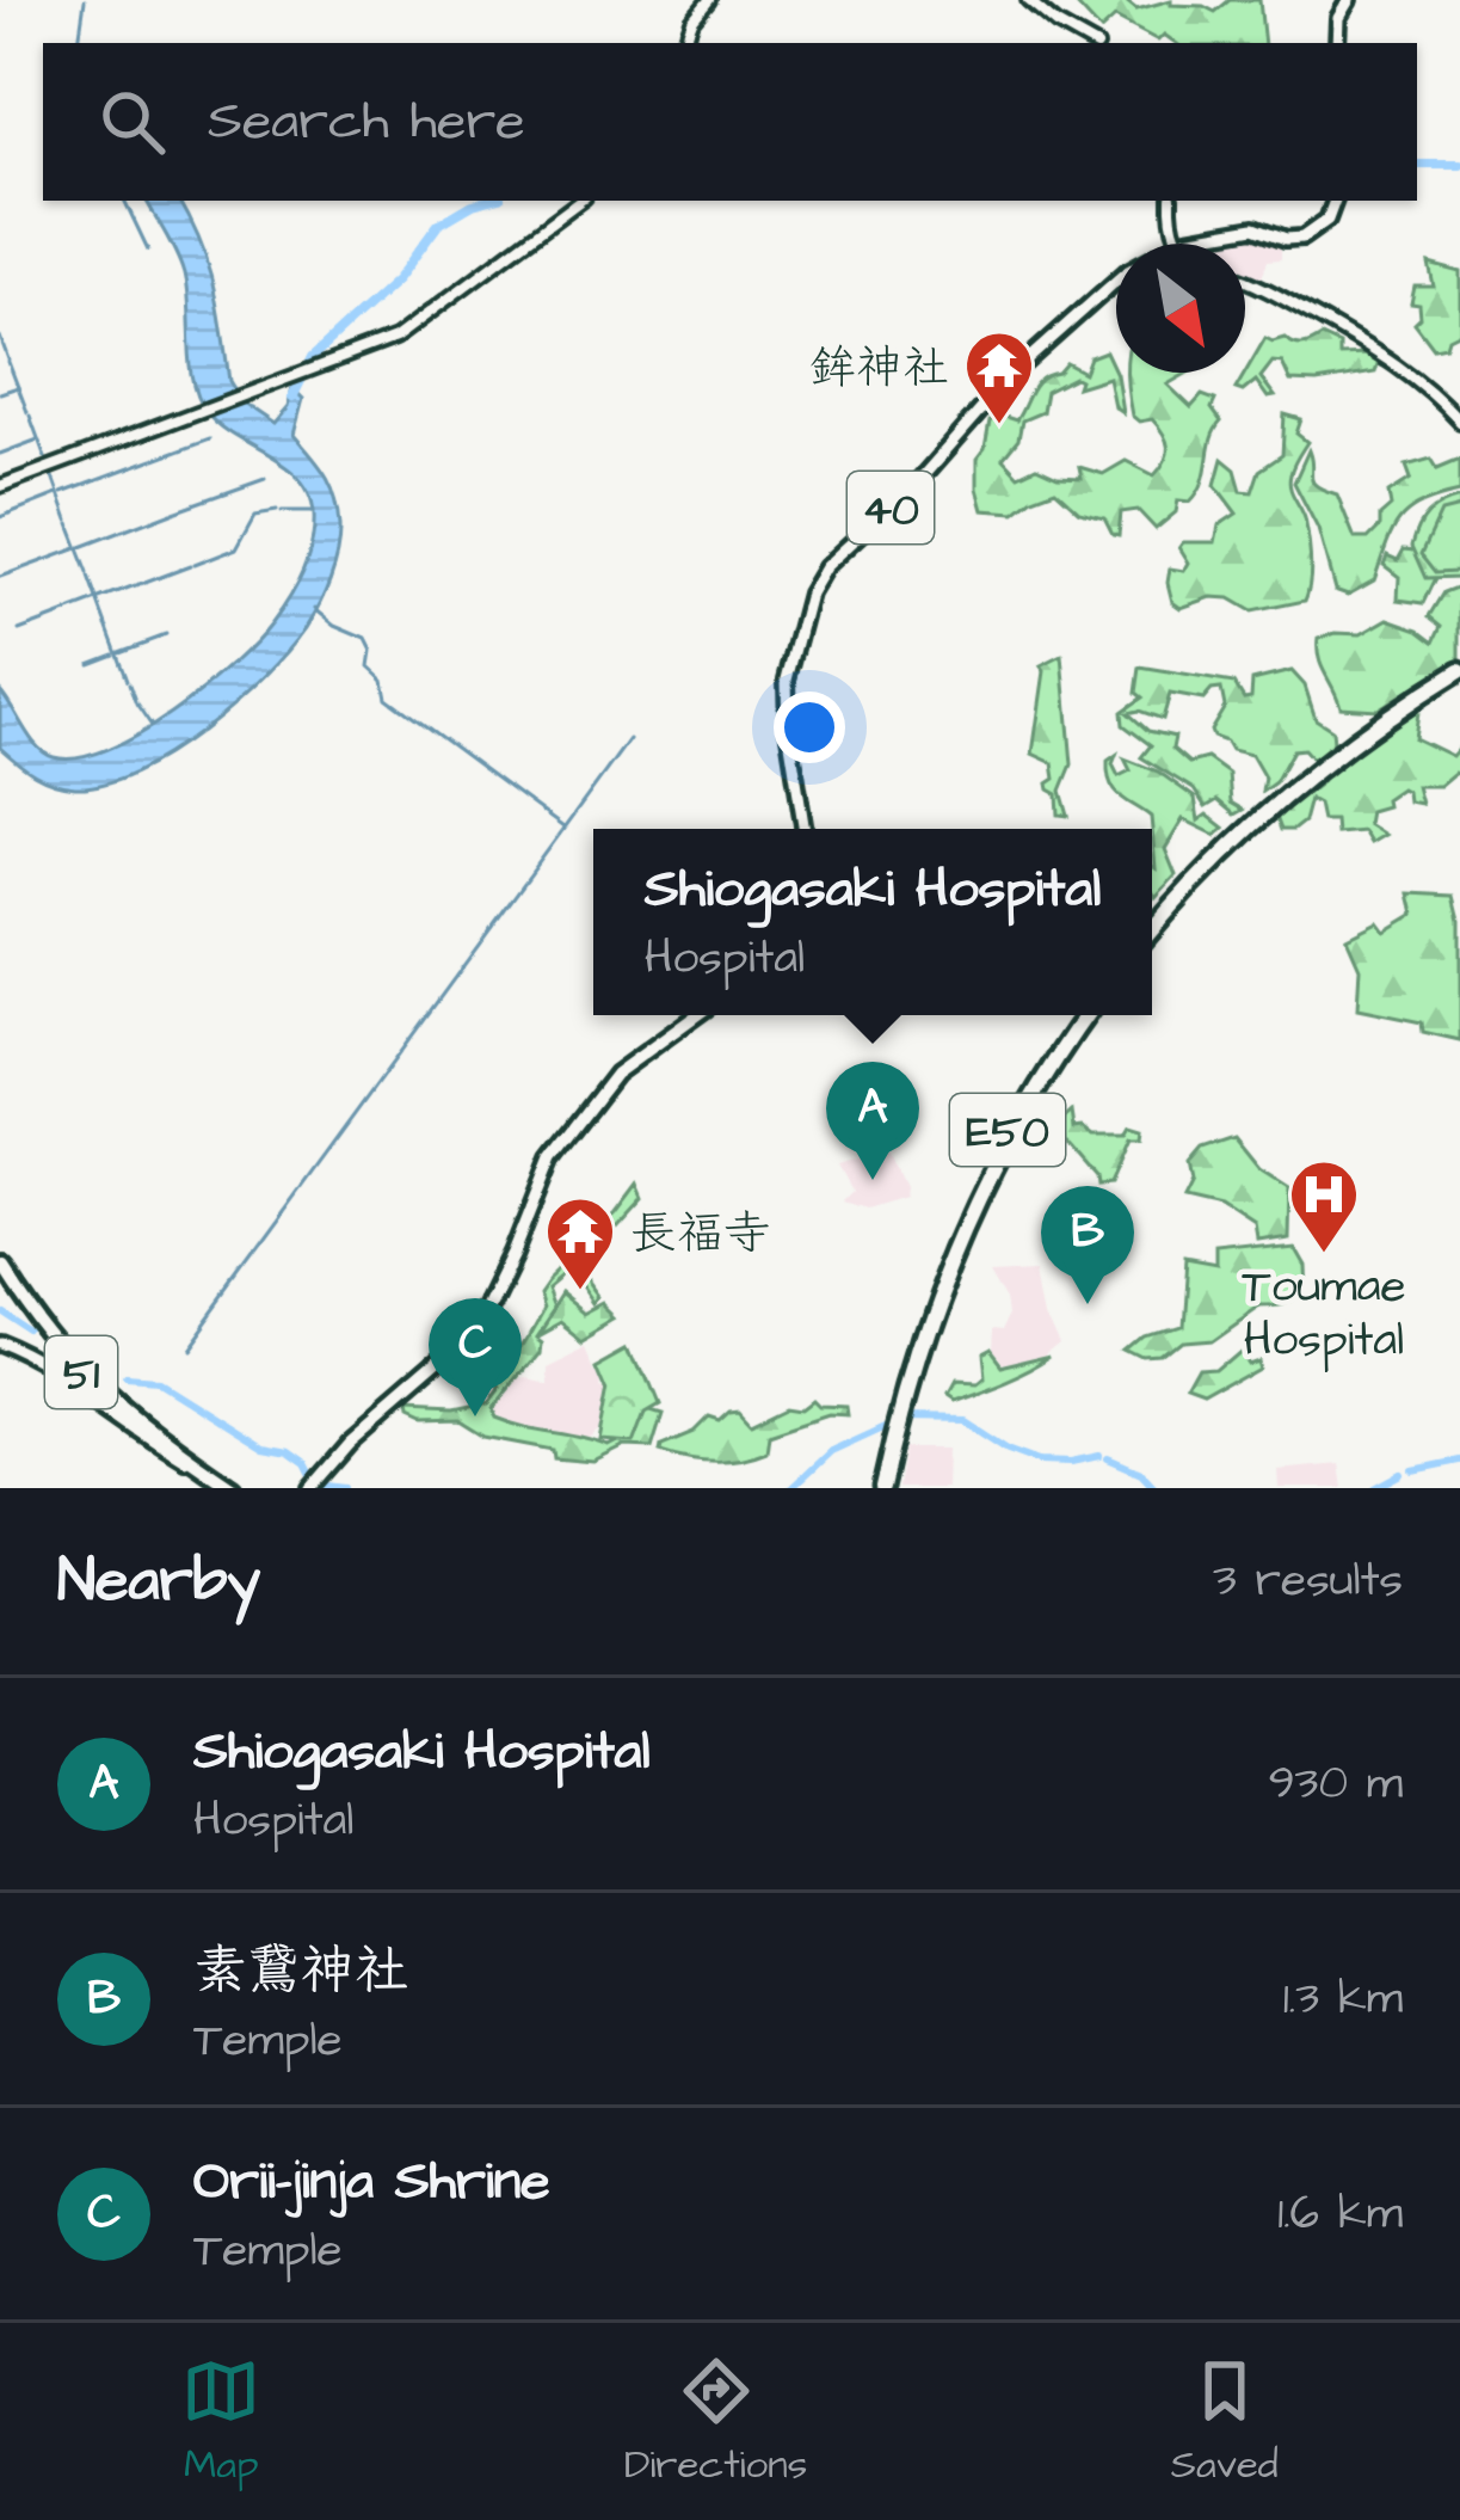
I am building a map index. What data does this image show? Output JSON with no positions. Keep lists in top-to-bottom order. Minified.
{"streets":{"highway":["E50","51"],"main road":["40"]},"places":{"temple":["鉾神社","長福寺"],"hospital":["Toumae Hospital"]},"north":"bottom right","page":{"search":"Search here","popup":["Shiogasaki Hospital","Hospital"],"pins":["A","B","C"],"heading":["Nearby","3 results"],"list":[{"mark":"A","name":"Shiogasaki Hospital","note":"Hospital","value":"930 m"},{"mark":"B","name":"素鵞神社","note":"Temple","value":"1.3 km"},{"mark":"C","name":"Orii-jinja Shrine","note":"Temple","value":"1.6 km"}],"nav":["Map","Directions","Saved"]}}
